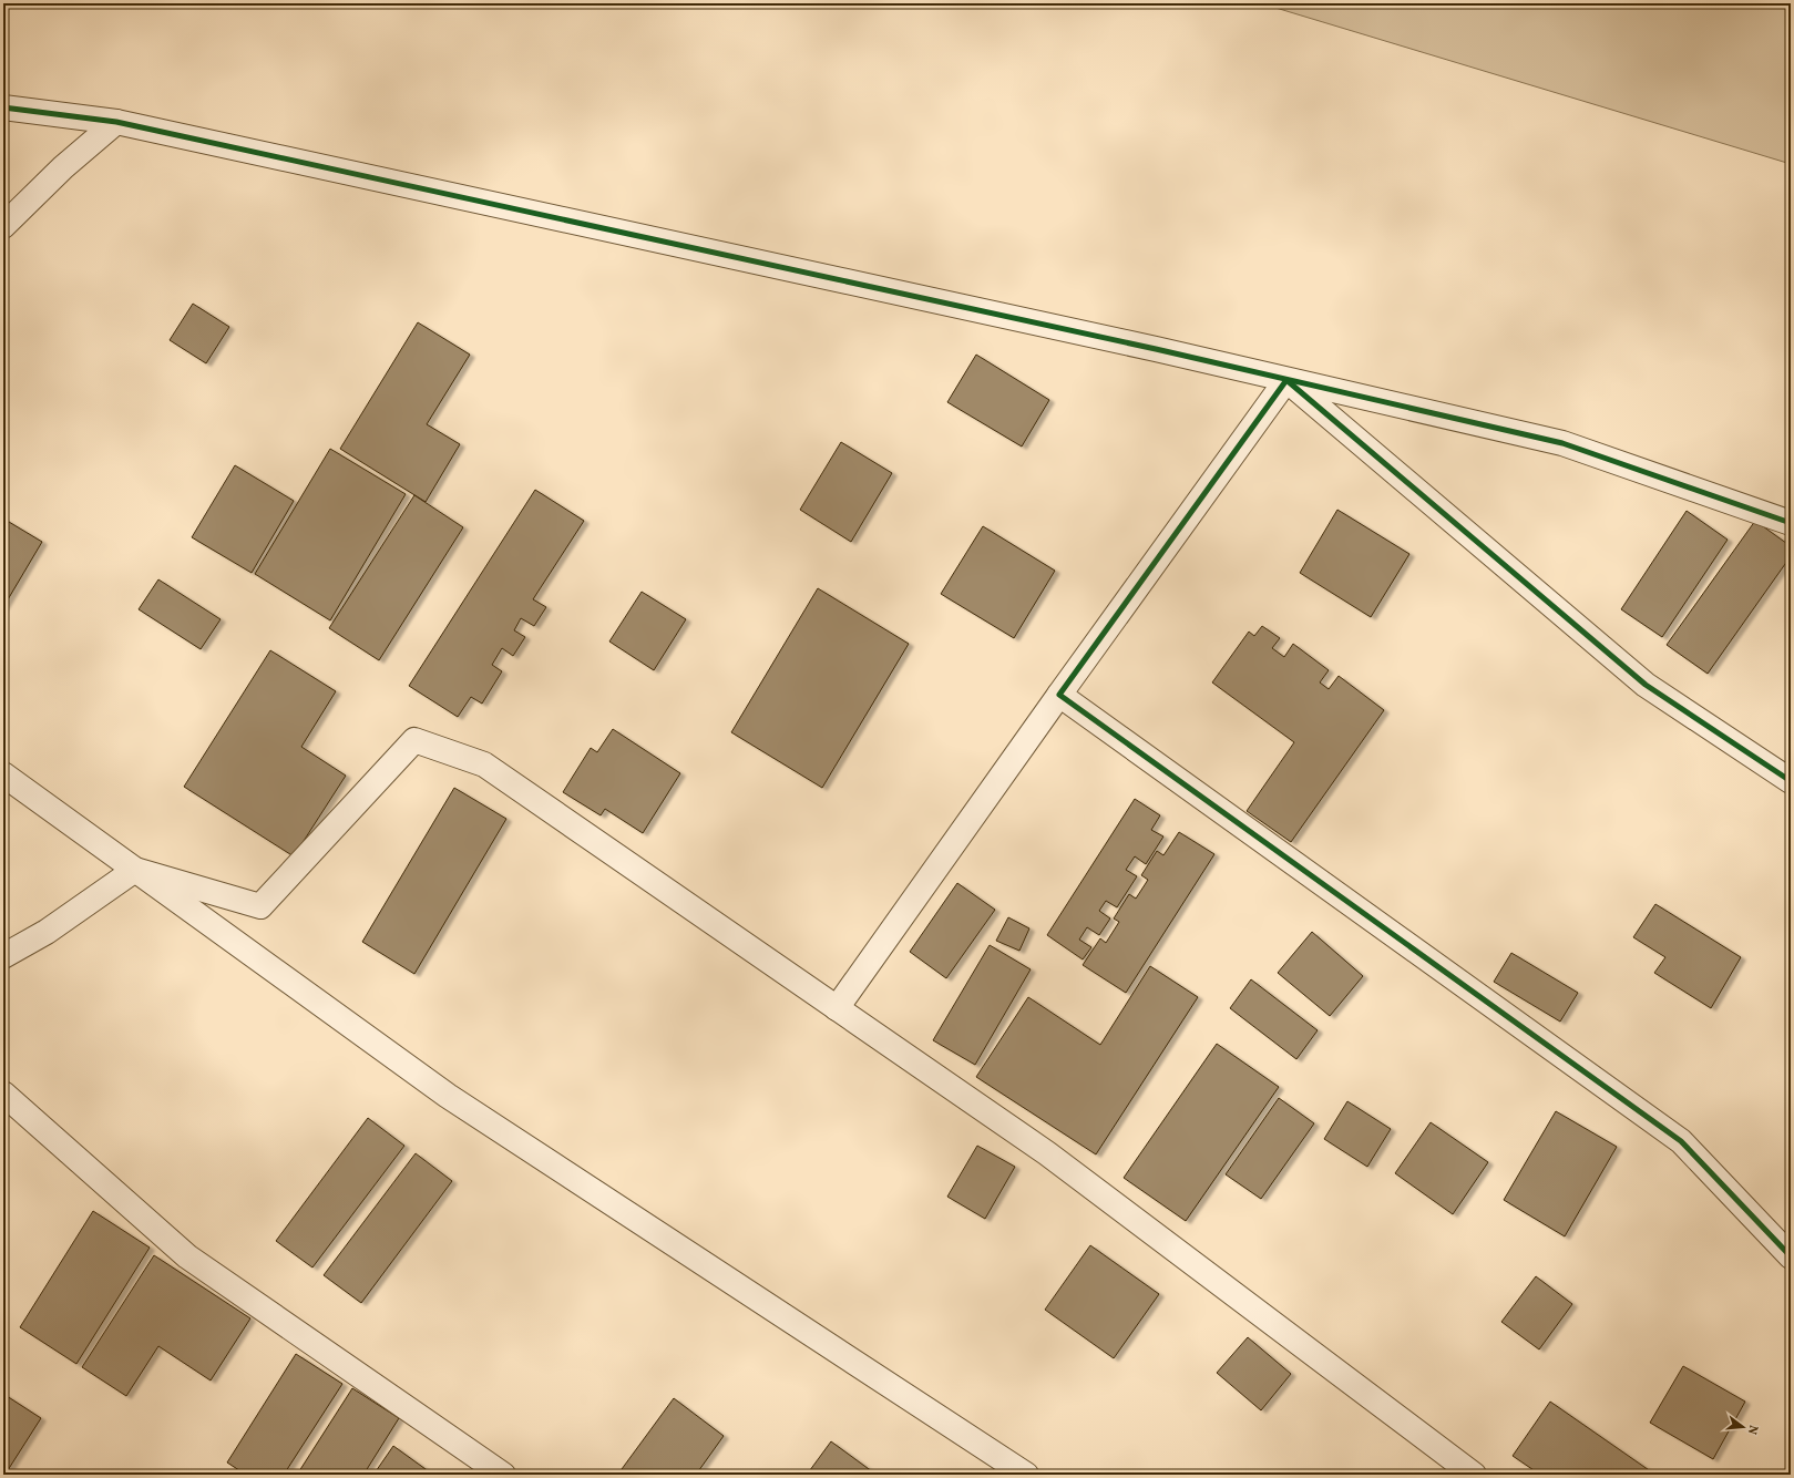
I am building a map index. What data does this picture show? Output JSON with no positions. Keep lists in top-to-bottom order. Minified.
{"north":"right"}
